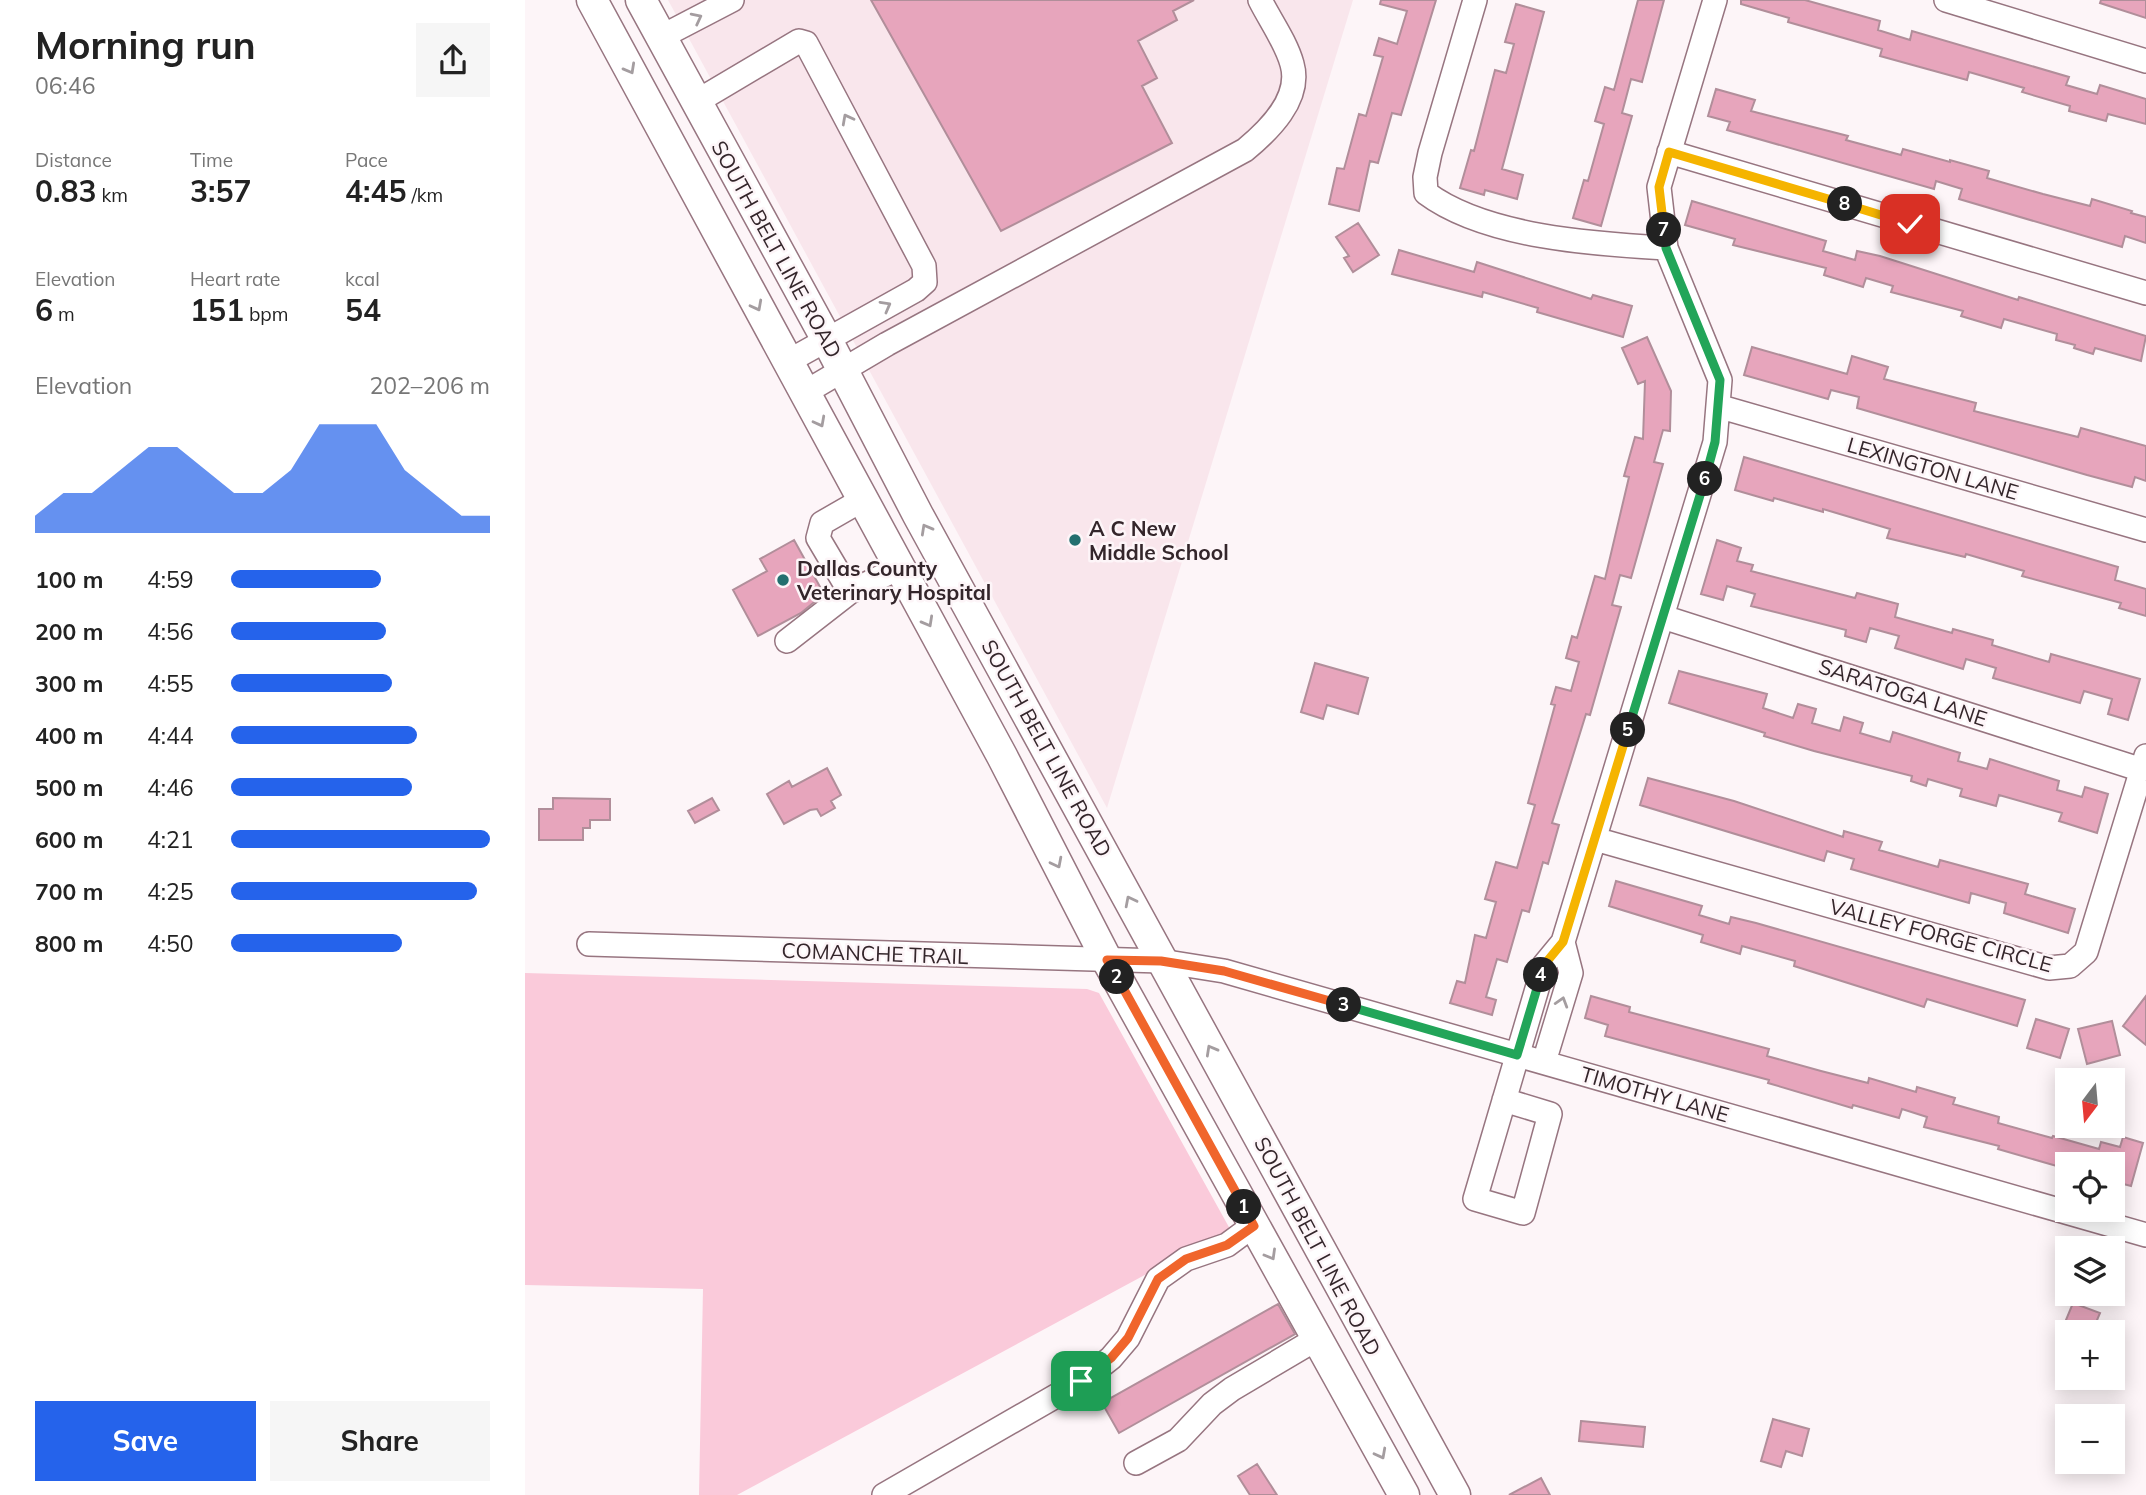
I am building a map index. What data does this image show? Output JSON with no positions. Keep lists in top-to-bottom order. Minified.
{"streets":{"main road":["SOUTH BELT LINE ROAD"],"street":["LEXINGTON LANE","SARATOGA LANE","VALLEY FORGE CIRCLE","COMANCHE TRAIL","TIMOTHY LANE"]},"crossings":[["SOUTH BELT LINE ROAD","COMANCHE TRAIL"],["SOUTH BELT LINE ROAD","TIMOTHY LANE"],["SARATOGA LANE","VALLEY FORGE CIRCLE"],["COMANCHE TRAIL","TIMOTHY LANE"]],"places":["A C New Middle School","Dallas County Veterinary Hospital"],"north":"bottom","page":{"heading":["Morning run","06:46"],"stats":[["Distance","0.83 km"],["Time","3:57"],["Pace","4:45 /km"],["Elevation","6 m"],["Heart rate","151 bpm"],["kcal","54"]],"pins":["8","7","6","5","4","2","3","1"],"chart":["Elevation","202–206 m"],"list":[{"name":"100 m","note":"4:59"},{"name":"200 m","note":"4:56"},{"name":"300 m","note":"4:55"},{"name":"400 m","note":"4:44"},{"name":"500 m","note":"4:46"},{"name":"600 m","note":"4:21"},{"name":"700 m","note":"4:25"},{"name":"800 m","note":"4:50"}],"map_buttons":["+","−"],"buttons":["Save","Share"]}}
